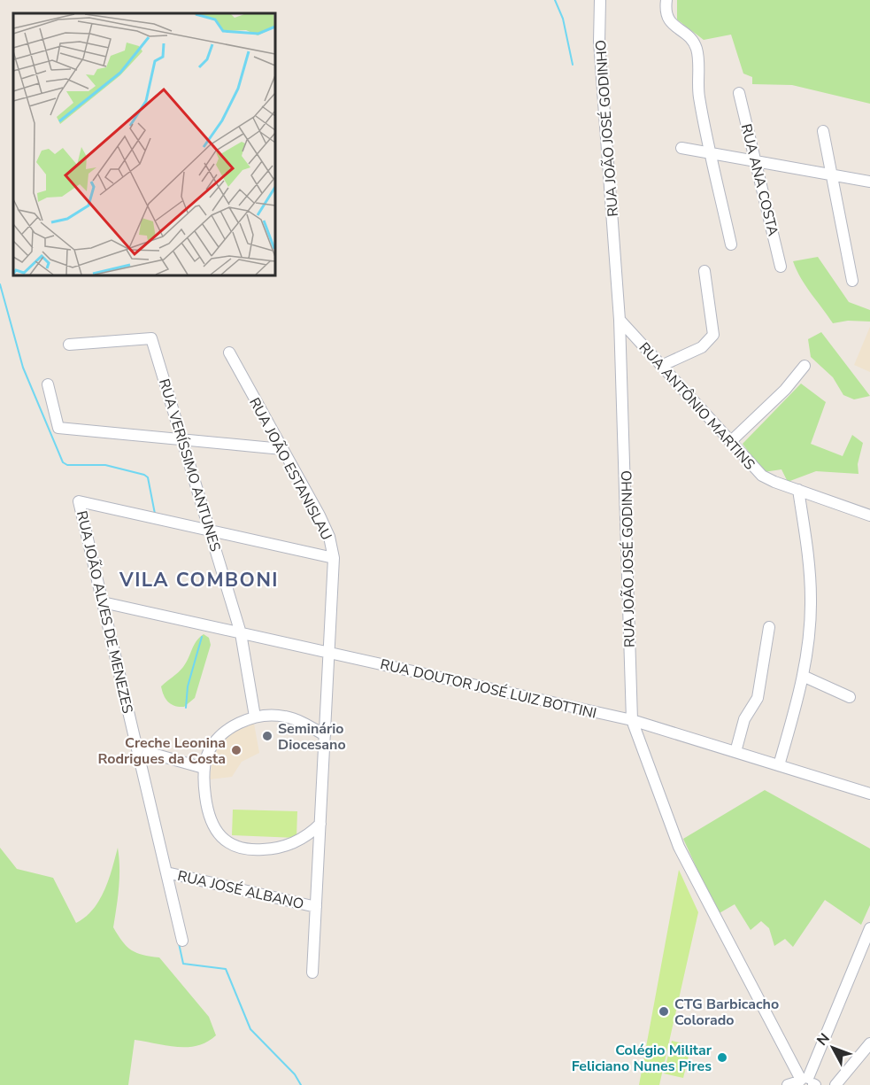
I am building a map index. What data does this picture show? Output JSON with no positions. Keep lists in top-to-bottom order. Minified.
{"streets":{"street":["RUA JOÃO JOSÉ GODINHO","RUA ANA COSTA","RUA ANTÔNIO MARTINS","RUA VERÍSSIMO ANTUNES","RUA JOÃO ESTANISLAU","RUA JOÃO ALVES DE MENEZES","RUA DOUTOR JOSÉ LUIZ BOTTINI","RUA JOSÉ ALBANO"]},"crossings":[["RUA JOÃO JOSÉ GODINHO","RUA ANTÔNIO MARTINS"],["RUA JOÃO JOSÉ GODINHO","RUA DOUTOR JOSÉ LUIZ BOTTINI"],["RUA VERÍSSIMO ANTUNES","RUA JOÃO ESTANISLAU"],["RUA VERÍSSIMO ANTUNES","RUA JOÃO ALVES DE MENEZES"],["RUA VERÍSSIMO ANTUNES","RUA DOUTOR JOSÉ LUIZ BOTTINI"],["RUA JOÃO ESTANISLAU","RUA DOUTOR JOSÉ LUIZ BOTTINI"],["RUA JOÃO ESTANISLAU","RUA JOSÉ ALBANO"],["RUA JOÃO ALVES DE MENEZES","RUA DOUTOR JOSÉ LUIZ BOTTINI"],["RUA JOÃO ALVES DE MENEZES","RUA JOSÉ ALBANO"]],"districts":["VILA COMBONI"],"places":["Seminário Diocesano","Creche Leonina Rodrigues da Costa","CTG Barbicacho Colorado","Colégio Militar Feliciano Nunes Pires"],"north":"top left"}
